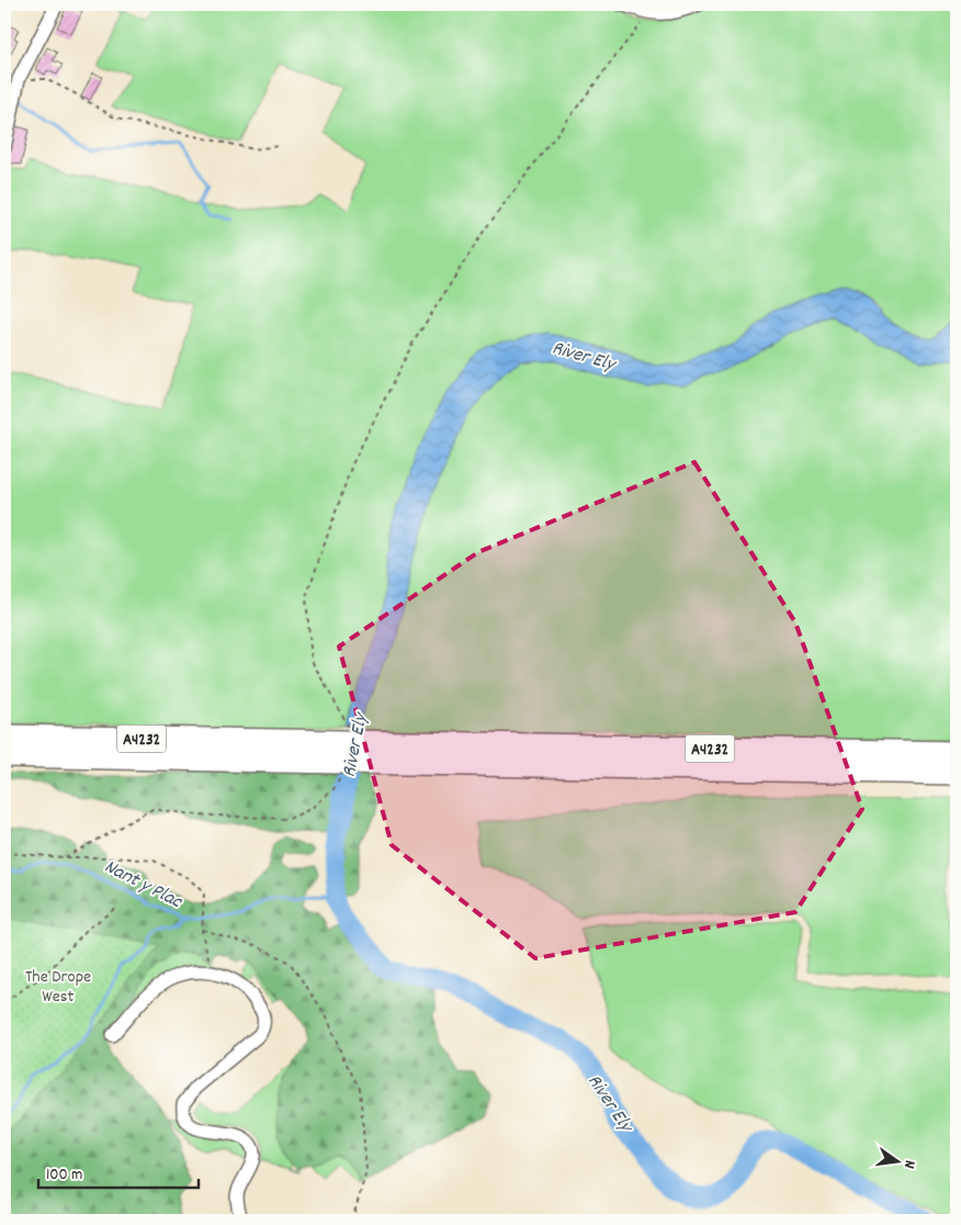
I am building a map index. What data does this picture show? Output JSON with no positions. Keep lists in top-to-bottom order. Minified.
{"streets":{"highway":["A4232"]},"water":["River Ely","Nant y Plac"],"parks":["The Drope West"],"scale_bar":"100 m","north":"right"}
